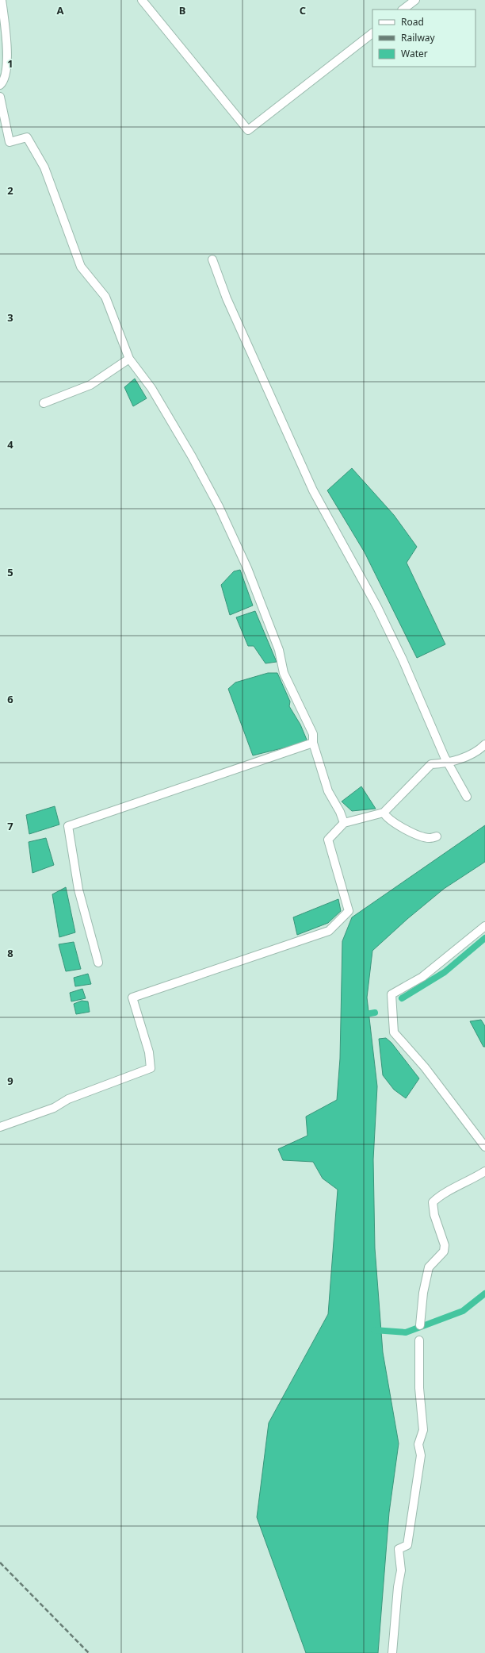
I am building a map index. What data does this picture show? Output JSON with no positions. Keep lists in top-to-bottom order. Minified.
{"legend":["Road","Railway","Water"],"grid":{"columns":["A","B","C"],"rows":["1","2","3","4","5","6","7","8","9"]}}
